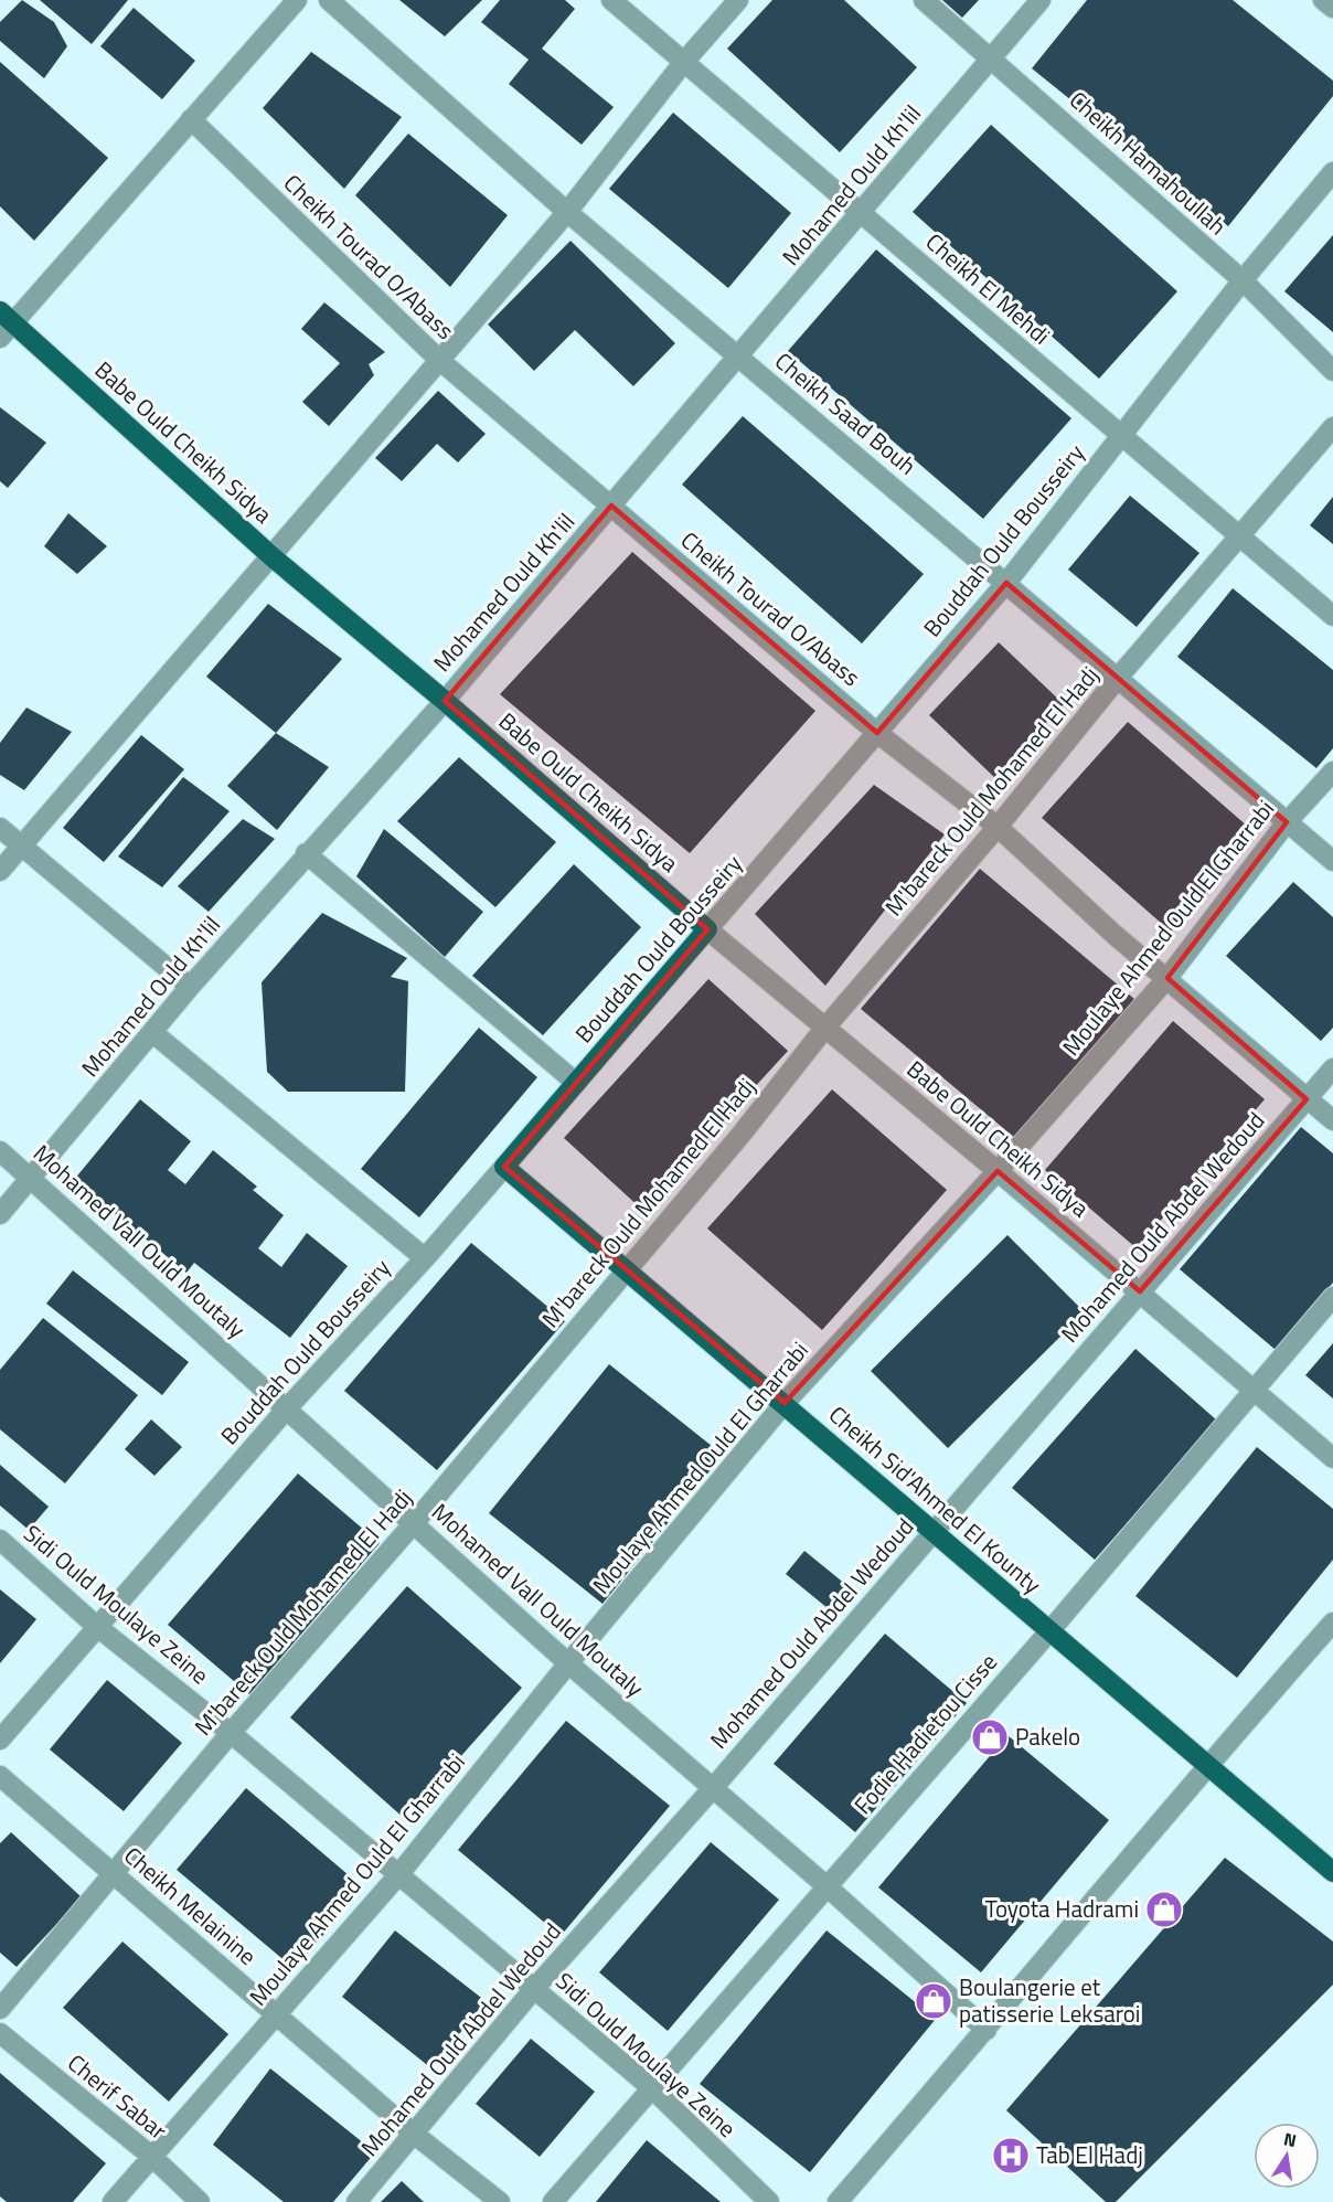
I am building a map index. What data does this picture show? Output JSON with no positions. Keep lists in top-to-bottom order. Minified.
{"streets":{"main road":["Babe Ould Cheikh Sidya","Bouddah Ould Bousseiry","Cheikh Sid'Ahmed El Kounty"],"street":["Cheikh Hamahoullah","Mohamed Ould Kh'lil","Cheikh Tourad O/Abass","Cheikh El Mehdi","Cheikh Saad Bouh","M'bareck Ould Mohamed El Hadj","Moulaye Ahmed Ould El Gharrabi","Mohamed Ould Abdel Wedoud","Mohamed Vall Ould Moutaly","Sidi Ould Moulaye Zeine","Fodie Hadietou Cisse","Cheikh Melainine","Cherif Sabar"]},"crossings":[["Cheikh Hamahoullah","Mohamed Ould Kh'lil"],["Cheikh Hamahoullah","Bouddah Ould Bousseiry"],["Mohamed Ould Kh'lil","Cheikh Tourad O/Abass"],["Mohamed Ould Kh'lil","Cheikh El Mehdi"],["Mohamed Ould Kh'lil","Cheikh Saad Bouh"],["Mohamed Ould Kh'lil","Babe Ould Cheikh Sidya"],["Mohamed Ould Kh'lil","Mohamed Vall Ould Moutaly"],["Cheikh Tourad O/Abass","Bouddah Ould Bousseiry"],["Cheikh Tourad O/Abass","M'bareck Ould Mohamed El Hadj"],["Cheikh Tourad O/Abass","Moulaye Ahmed Ould El Gharrabi"],["Cheikh Tourad O/Abass","Mohamed Ould Abdel Wedoud"],["Cheikh El Mehdi","Bouddah Ould Bousseiry"],["Cheikh El Mehdi","M'bareck Ould Mohamed El Hadj"],["Cheikh Saad Bouh","Bouddah Ould Bousseiry"],["Cheikh Saad Bouh","M'bareck Ould Mohamed El Hadj"],["Cheikh Saad Bouh","Moulaye Ahmed Ould El Gharrabi"],["Babe Ould Cheikh Sidya","Bouddah Ould Bousseiry"],["Babe Ould Cheikh Sidya","M'bareck Ould Mohamed El Hadj"],["Babe Ould Cheikh Sidya","Moulaye Ahmed Ould El Gharrabi"],["Babe Ould Cheikh Sidya","Mohamed Ould Abdel Wedoud"],["Babe Ould Cheikh Sidya","Fodie Hadietou Cisse"],["Bouddah Ould Bousseiry","Mohamed Vall Ould Moutaly"],["Bouddah Ould Bousseiry","Cheikh Sid'Ahmed El Kounty"],["Bouddah Ould Bousseiry","Sidi Ould Moulaye Zeine"],["M'bareck Ould Mohamed El Hadj","Mohamed Vall Ould Moutaly"],["M'bareck Ould Mohamed El Hadj","Cheikh Sid'Ahmed El Kounty"],["M'bareck Ould Mohamed El Hadj","Sidi Ould Moulaye Zeine"],["M'bareck Ould Mohamed El Hadj","Cheikh Melainine"],["Moulaye Ahmed Ould El Gharrabi","Mohamed Vall Ould Moutaly"],["Moulaye Ahmed Ould El Gharrabi","Cheikh Sid'Ahmed El Kounty"],["Moulaye Ahmed Ould El Gharrabi","Sidi Ould Moulaye Zeine"],["Moulaye Ahmed Ould El Gharrabi","Cheikh Melainine"],["Moulaye Ahmed Ould El Gharrabi","Cherif Sabar"],["Mohamed Ould Abdel Wedoud","Mohamed Vall Ould Moutaly"],["Mohamed Ould Abdel Wedoud","Cheikh Sid'Ahmed El Kounty"],["Mohamed Ould Abdel Wedoud","Sidi Ould Moulaye Zeine"],["Mohamed Ould Abdel Wedoud","Cheikh Melainine"],["Mohamed Vall Ould Moutaly","Fodie Hadietou Cisse"],["Cheikh Sid'Ahmed El Kounty","Fodie Hadietou Cisse"],["Sidi Ould Moulaye Zeine","Fodie Hadietou Cisse"]],"places":{"shop":["Pakelo","Toyota Hadrami","Boulangerie et patisserie Leksaroi"],"hospital":["Tab El Hadj"]},"north":"top"}
